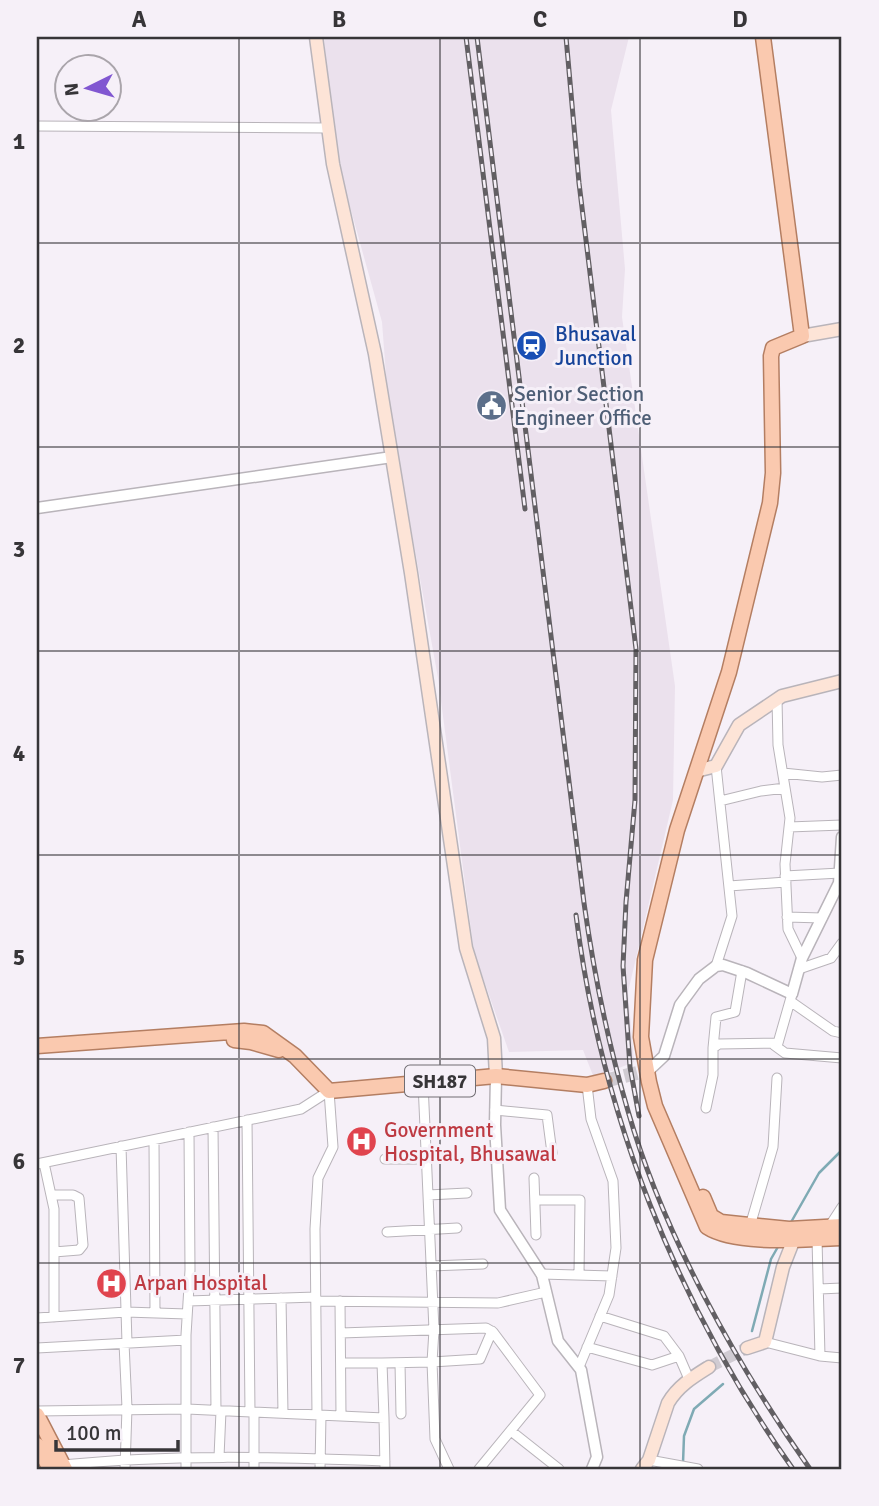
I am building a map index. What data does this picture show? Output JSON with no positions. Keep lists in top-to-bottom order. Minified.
{"streets":{"main road":["SH187"]},"places":{"station":["Bhusaval Junction"],"public building":["Senior Section Engineer Office"],"hospital":["Government Hospital, Bhusawal","Arpan Hospital"]},"scale_bar":"100 m","north":"left","grid":{"columns":["A","B","C","D"],"rows":["1","2","3","4","5","6","7"]}}
